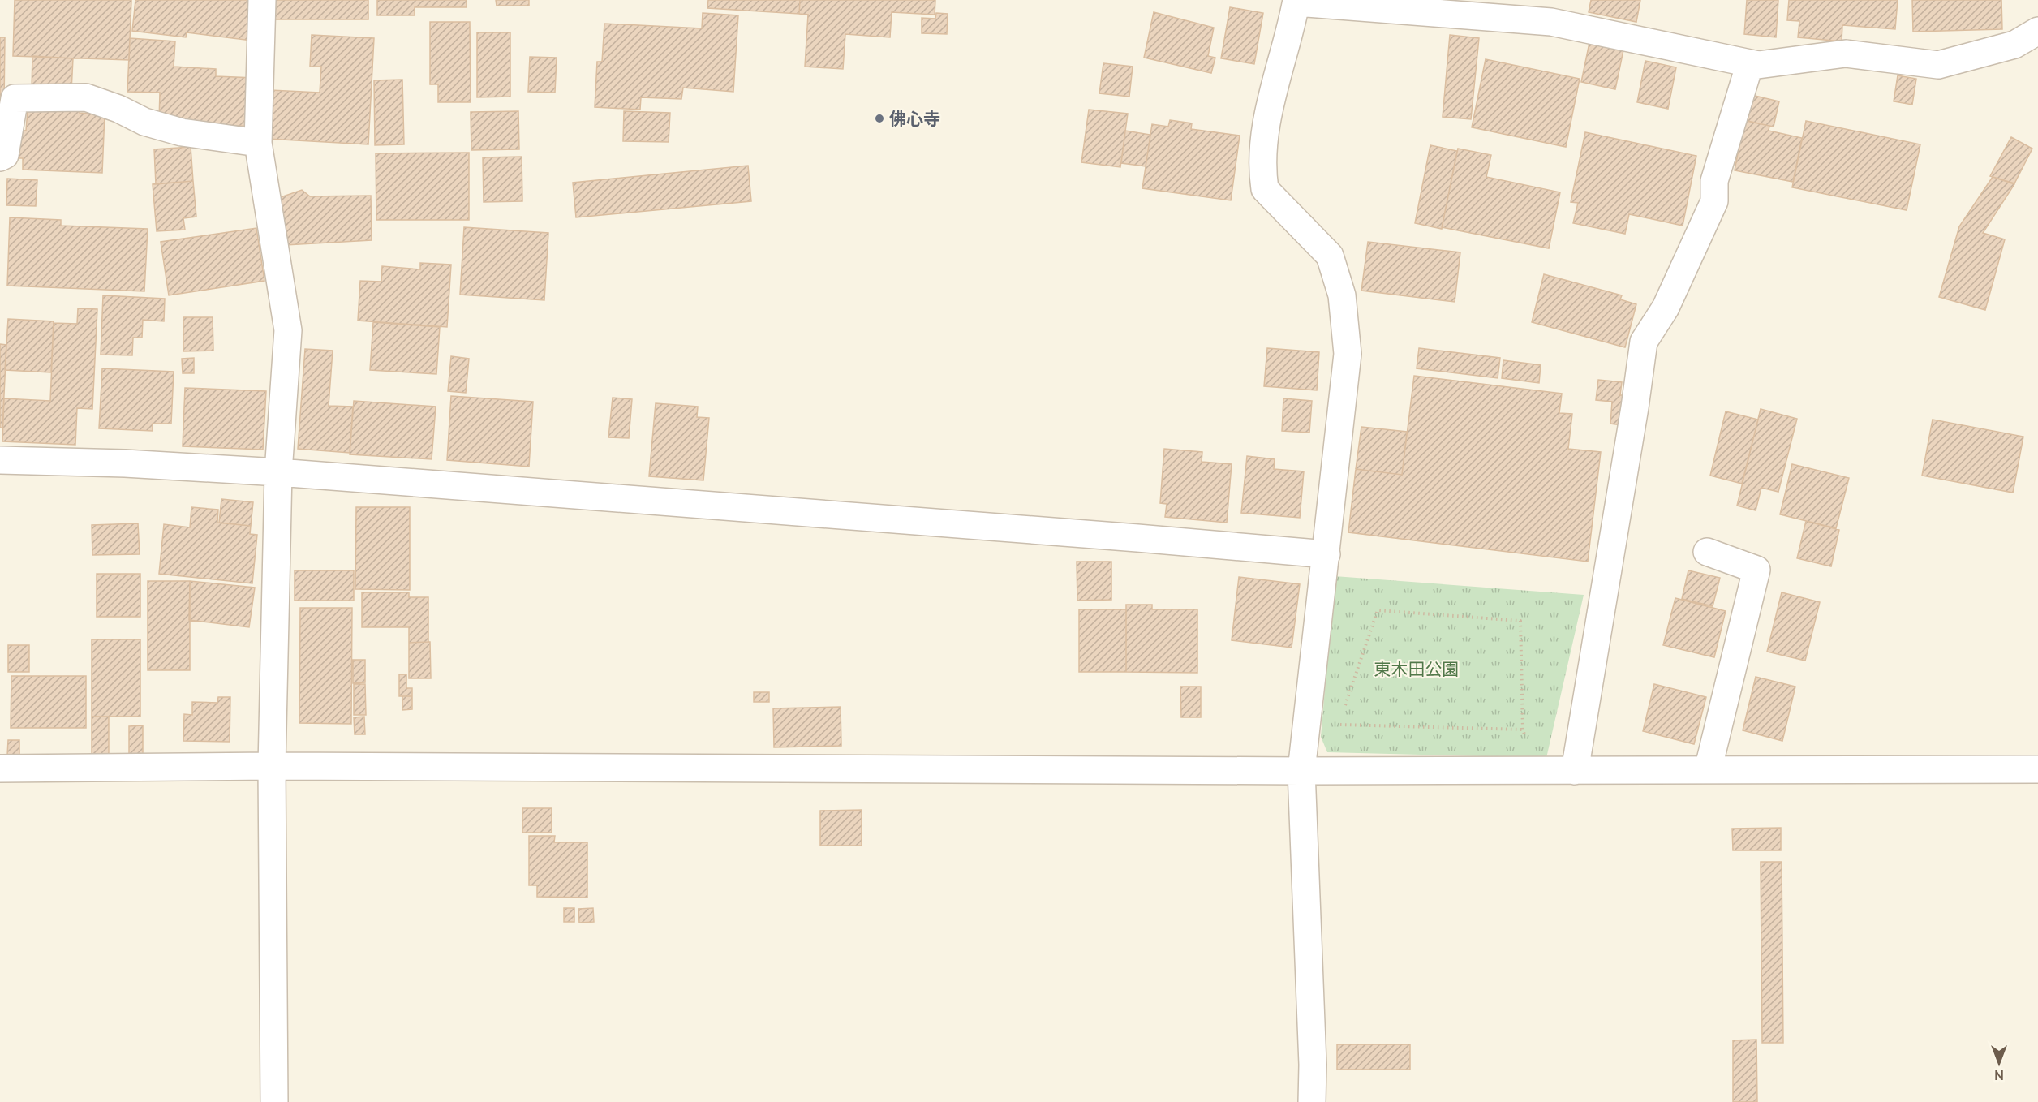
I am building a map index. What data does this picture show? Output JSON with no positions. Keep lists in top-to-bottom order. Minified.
{"parks":["東木田公園"],"places":["佛心寺"],"north":"bottom"}
